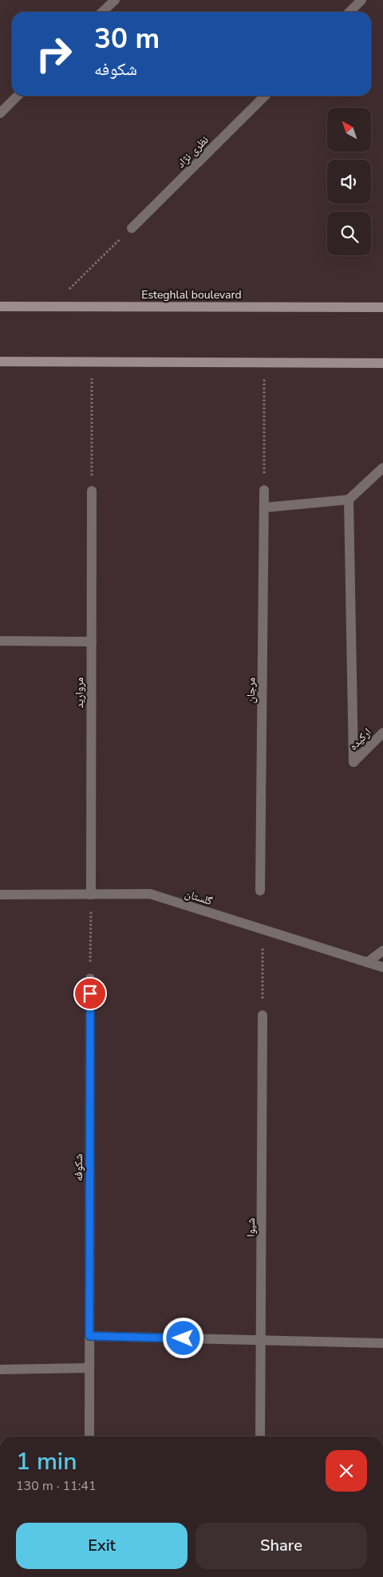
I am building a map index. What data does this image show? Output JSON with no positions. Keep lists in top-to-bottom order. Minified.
{"streets":{"main road":["Esteghlal boulevard"],"street":["نظری نژاد","مرجان","مروارید","ارکیده","گلستان","شکوفه","شیوا"]},"crossings":[["مروارید","گلستان"]],"north":"top left","page":{"turn":["30 m","شکوفه"],"heading":["1 min","130 m · 11:41"],"buttons":["Exit","Share"]}}
